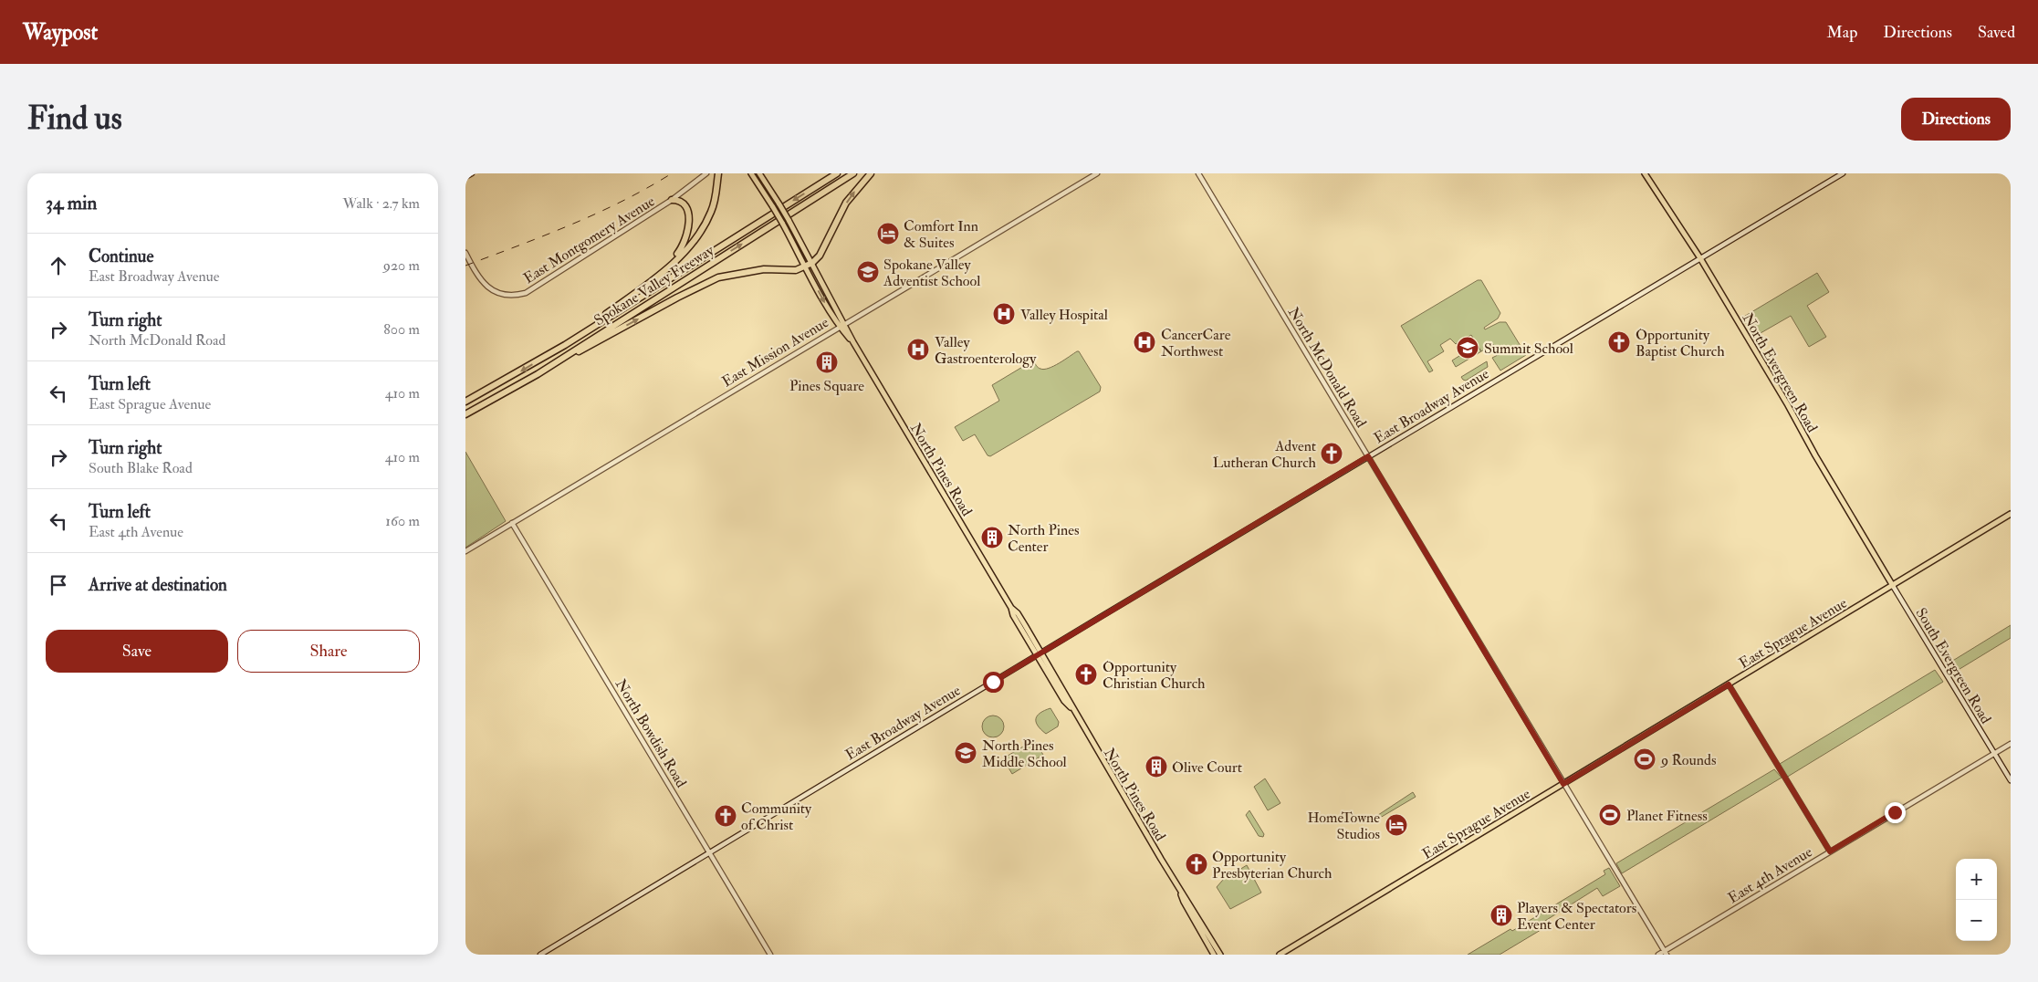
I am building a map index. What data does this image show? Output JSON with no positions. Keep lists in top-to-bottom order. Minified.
{"streets":{"highway":["Spokane Valley Freeway"],"main road":["North Evergreen Road","North Pines Road","East Sprague Avenue"],"street":["East Montgomery Avenue","East Mission Avenue","North McDonald Road","East Broadway Avenue","South Evergreen Road","North Bowdish Road","East 4th Avenue"]},"crossings":[["East Mission Avenue","North Pines Road"],["East Mission Avenue","North Bowdish Road"],["North McDonald Road","East Broadway Avenue"],["North McDonald Road","East Sprague Avenue"],["North McDonald Road","East 4th Avenue"],["North Evergreen Road","East Broadway Avenue"],["North Evergreen Road","East Sprague Avenue"],["North Evergreen Road","South Evergreen Road"],["East Broadway Avenue","North Pines Road"],["East Broadway Avenue","North Bowdish Road"],["East Sprague Avenue","South Evergreen Road"],["South Evergreen Road","East 4th Avenue"]],"places":{"hotel":["Comfort Inn & Suites","HomeTowne Studios"],"school or university":["Spokane Valley Adventist School","Summit School","North Pines Middle School"],"hospital":["Valley Hospital","CancerCare Northwest","Valley Gastroenterology"],"church":["Opportunity Baptist Church","Advent Lutheran Church","Opportunity Christian Church","Community of Christ","Opportunity Presbyterian Church"],"building":["Pines Square","North Pines Center","Olive Court","Players & Spectators Event Center"],"sports":["9 Rounds","Planet Fitness"]},"page":{"header":"Waypost","nav":["Map","Directions","Saved"],"buttons":["Directions",["Save","Share"]],"title":"Find us","heading":["34 min","Walk · 2.7 km"],"list":[["Continue","East Broadway Avenue","920 m"],["Turn right","North McDonald Road","800 m"],["Turn left","East Sprague Avenue","410 m"],["Turn right","South Blake Road","410 m"],["Turn left","East 4th Avenue","160 m"],"Arrive at destination"],"map_buttons":["+","−"]}}
